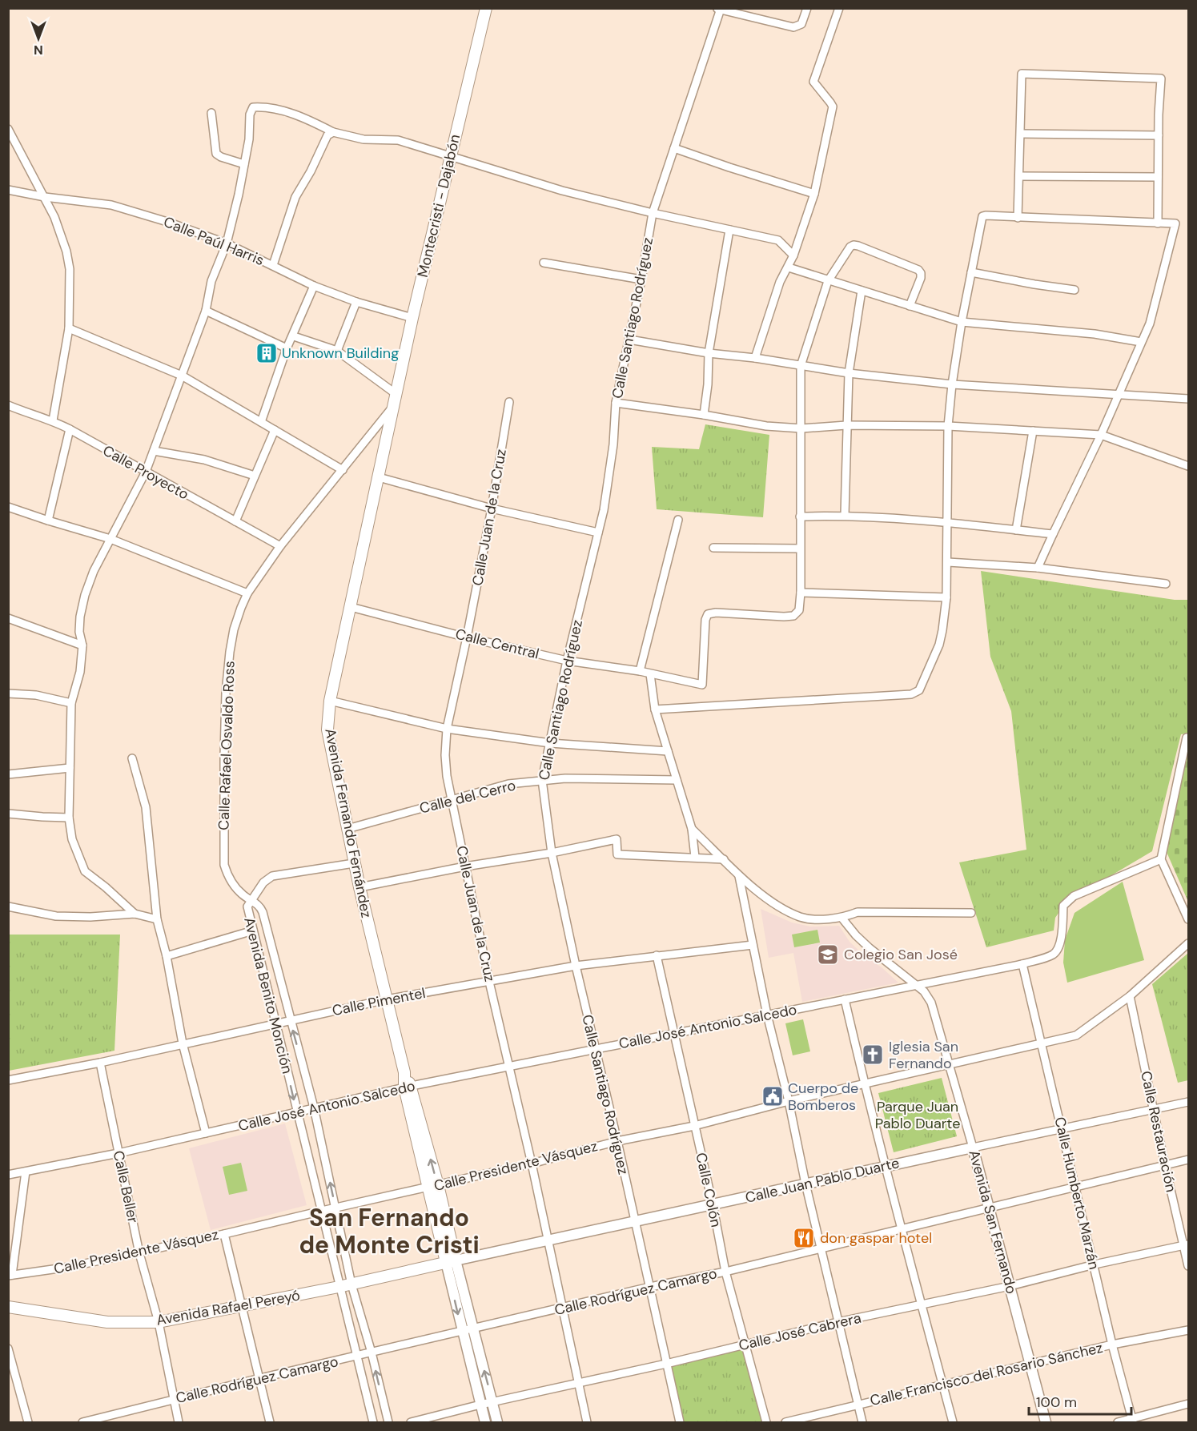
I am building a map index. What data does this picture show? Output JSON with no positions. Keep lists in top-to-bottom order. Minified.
{"streets":{"main road":["Montecristi - Dajabón","Avenida Fernando Fernández","Avenida Rafael Pereyó"],"street":["Calle Paúl Harris","Calle Santiago Rodríguez","Calle Proyecto","Calle Juan de la Cruz","Calle Central","Calle Rafael Osvaldo Ross","Calle del Cerro","Avenida Benito Monción","Calle Pimentel","Calle José Antonio Salcedo","Calle Restauración","Calle Presidente Vásquez","Calle Juan Pablo Duarte","Calle Beller","Calle Colón","Calle Humberto Marzán","Avenida San Fernando","Calle Rodríguez Camargo","Calle José Cabrera","Calle Francisco del Rosario Sánchez"]},"crossings":[["Montecristi - Dajabón","Calle Paúl Harris"],["Montecristi - Dajabón","Calle Rafael Osvaldo Ross"],["Montecristi - Dajabón","Avenida Fernando Fernández"],["Calle Santiago Rodríguez","Calle Central"],["Calle Santiago Rodríguez","Calle del Cerro"],["Calle Santiago Rodríguez","Calle Pimentel"],["Calle Santiago Rodríguez","Calle José Antonio Salcedo"],["Calle Santiago Rodríguez","Calle Presidente Vásquez"],["Calle Santiago Rodríguez","Calle Juan Pablo Duarte"],["Calle Santiago Rodríguez","Calle Rodríguez Camargo"],["Calle Santiago Rodríguez","Calle José Cabrera"],["Calle Proyecto","Calle Rafael Osvaldo Ross"],["Calle Juan de la Cruz","Calle Central"],["Calle Juan de la Cruz","Calle del Cerro"],["Calle Juan de la Cruz","Calle Pimentel"],["Calle Juan de la Cruz","Calle José Antonio Salcedo"],["Calle Juan de la Cruz","Calle Presidente Vásquez"],["Calle Juan de la Cruz","Calle Juan Pablo Duarte"],["Calle Juan de la Cruz","Calle Rodríguez Camargo"],["Calle Juan de la Cruz","Calle José Cabrera"],["Calle Central","Avenida Fernando Fernández"],["Calle Rafael Osvaldo Ross","Avenida Fernando Fernández"],["Calle Rafael Osvaldo Ross","Avenida Benito Monción"],["Calle del Cerro","Avenida Fernando Fernández"],["Avenida Fernando Fernández","Calle Pimentel"],["Avenida Fernando Fernández","Calle José Antonio Salcedo"],["Avenida Fernando Fernández","Calle Presidente Vásquez"],["Avenida Fernando Fernández","Calle Juan Pablo Duarte"],["Avenida Fernando Fernández","Calle Rodríguez Camargo"],["Avenida Fernando Fernández","Avenida Rafael Pereyó"],["Avenida Fernando Fernández","Calle José Cabrera"],["Avenida Benito Monción","Calle Pimentel"],["Avenida Benito Monción","Calle José Antonio Salcedo"],["Avenida Benito Monción","Calle Presidente Vásquez"],["Avenida Benito Monción","Calle Rodríguez Camargo"],["Avenida Benito Monción","Avenida Rafael Pereyó"],["Calle Pimentel","Calle Beller"],["Calle Pimentel","Calle Colón"],["Calle José Antonio Salcedo","Calle Beller"],["Calle José Antonio Salcedo","Calle Colón"],["Calle José Antonio Salcedo","Calle Humberto Marzán"],["Calle José Antonio Salcedo","Avenida San Fernando"],["Calle Restauración","Calle Presidente Vásquez"],["Calle Restauración","Calle Juan Pablo Duarte"],["Calle Restauración","Calle Rodríguez Camargo"],["Calle Restauración","Calle José Cabrera"],["Calle Presidente Vásquez","Calle Beller"],["Calle Presidente Vásquez","Calle Colón"],["Calle Presidente Vásquez","Calle Humberto Marzán"],["Calle Presidente Vásquez","Avenida San Fernando"],["Calle Juan Pablo Duarte","Calle Colón"],["Calle Juan Pablo Duarte","Calle Humberto Marzán"],["Calle Juan Pablo Duarte","Avenida San Fernando"],["Calle Juan Pablo Duarte","Avenida Rafael Pereyó"],["Calle Beller","Calle Rodríguez Camargo"],["Calle Beller","Avenida Rafael Pereyó"],["Calle Colón","Calle Rodríguez Camargo"],["Calle Colón","Calle José Cabrera"],["Calle Humberto Marzán","Calle Rodríguez Camargo"],["Calle Humberto Marzán","Calle José Cabrera"],["Calle Humberto Marzán","Calle Francisco del Rosario Sánchez"],["Avenida San Fernando","Calle Rodríguez Camargo"],["Avenida San Fernando","Calle José Cabrera"],["Avenida San Fernando","Calle Francisco del Rosario Sánchez"]],"districts":["San Fernando de Monte Cristi"],"parks":["Parque Juan Pablo Duarte"],"places":{"building":["Unknown Building"],"school or university":["Colegio San José"],"church":["Iglesia San Fernando"],"public building":["Cuerpo de Bomberos"],"restaurant":["don gaspar hotel"]},"scale_bar":"100 m","north":"bottom"}
